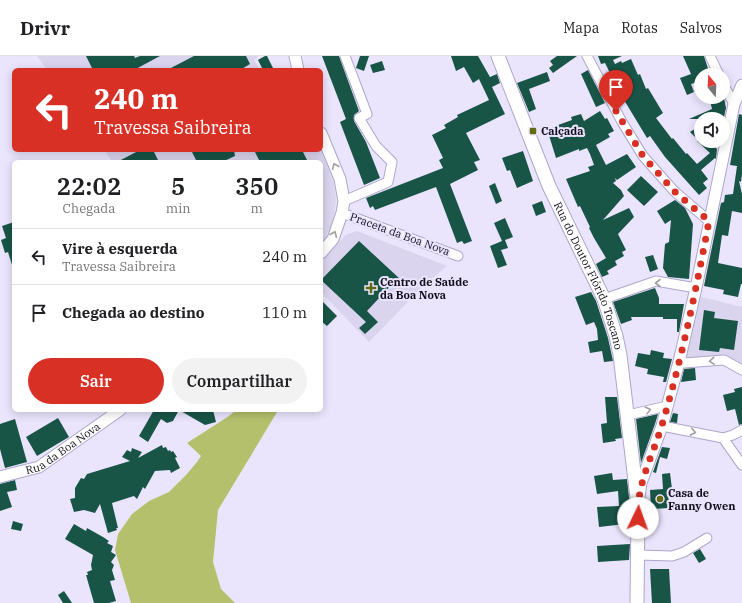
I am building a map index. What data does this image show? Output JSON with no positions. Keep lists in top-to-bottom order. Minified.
{"streets":{"main road":["Rua do Doutor Flórido Toscano"],"street":["Praceta da Boa Nova","Rua da Boa Nova"]},"places":{"transit":["Calçada"],"health":["Centro de Saúde da Boa Nova"],"other":["Casa de Fanny Owen"]},"north":"top","page":{"header":"Drivr","nav":["Mapa","Rotas","Salvos"],"turn":["240 m","Travessa Saibreira"],"eta":["22:02","Chegada","5","min","350","m"],"list":[{"name":"Vire à esquerda","note":"Travessa Saibreira","value":"240 m"},{"name":"Chegada ao destino","value":"110 m"}],"buttons":["Sair","Compartilhar"]}}
